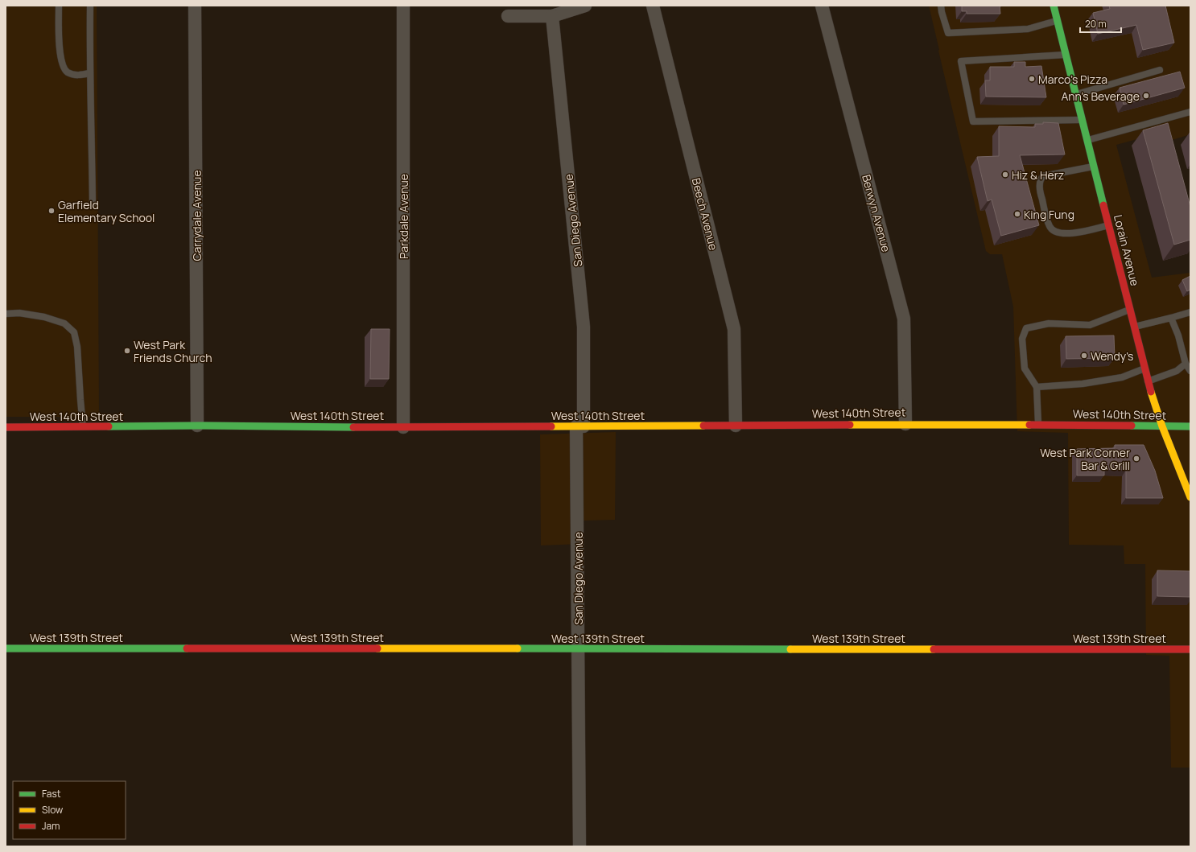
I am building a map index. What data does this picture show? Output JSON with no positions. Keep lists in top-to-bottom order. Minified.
{"streets":{"street":["Berwyn Avenue","Beech Avenue","Carrydale Avenue","Parkdale Avenue","San Diego Avenue","Lorain Avenue","West 140th Street","West 139th Street"]},"crossings":[["Berwyn Avenue","West 140th Street"],["Beech Avenue","West 140th Street"],["Carrydale Avenue","West 140th Street"],["Parkdale Avenue","West 140th Street"],["San Diego Avenue","West 140th Street"],["San Diego Avenue","West 139th Street"],["Lorain Avenue","West 140th Street"]],"places":["Marco's Pizza","Ann's Beverage","Hiz & Herz","Garfield Elementary School","King Fung","West Park Friends Church","Wendy's","West Park Corner Bar & Grill"],"legend":["Fast","Slow","Jam"],"scale_bar":"20 m"}
